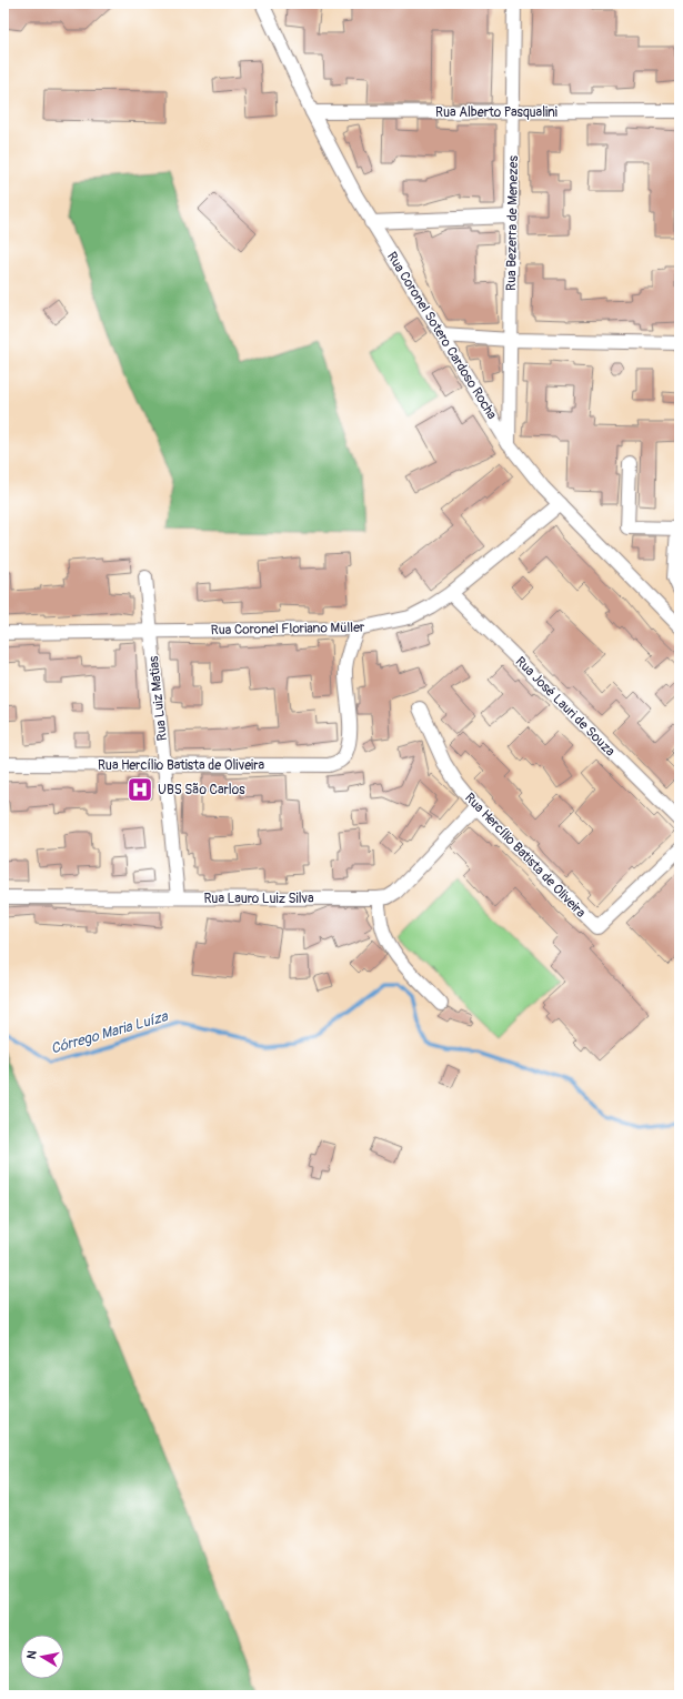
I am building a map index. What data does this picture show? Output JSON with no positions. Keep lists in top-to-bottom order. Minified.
{"streets":{"street":["Rua Alberto Pasqualini","Rua Bezerra de Menezes","Rua Coronel Sotero Cardoso Rocha","Rua Coronel Floriano Müller","Rua Luiz Matias","Rua José Lauri de Souza","Rua Hercílio Batista de Oliveira","Rua Lauro Luiz Silva"]},"crossings":[["Rua Alberto Pasqualini","Rua Bezerra de Menezes"],["Rua Alberto Pasqualini","Rua Coronel Sotero Cardoso Rocha"],["Rua Bezerra de Menezes","Rua Coronel Sotero Cardoso Rocha"],["Rua Coronel Sotero Cardoso Rocha","Rua Coronel Floriano Müller"],["Rua Coronel Floriano Müller","Rua Luiz Matias"],["Rua Coronel Floriano Müller","Rua José Lauri de Souza"],["Rua Coronel Floriano Müller","Rua Hercílio Batista de Oliveira"],["Rua Luiz Matias","Rua Hercílio Batista de Oliveira"],["Rua Luiz Matias","Rua Lauro Luiz Silva"],["Rua Hercílio Batista de Oliveira","Rua Lauro Luiz Silva"]],"water":["Córrego Maria Luíza"],"places":{"hospital":["UBS São Carlos"]},"north":"left"}
